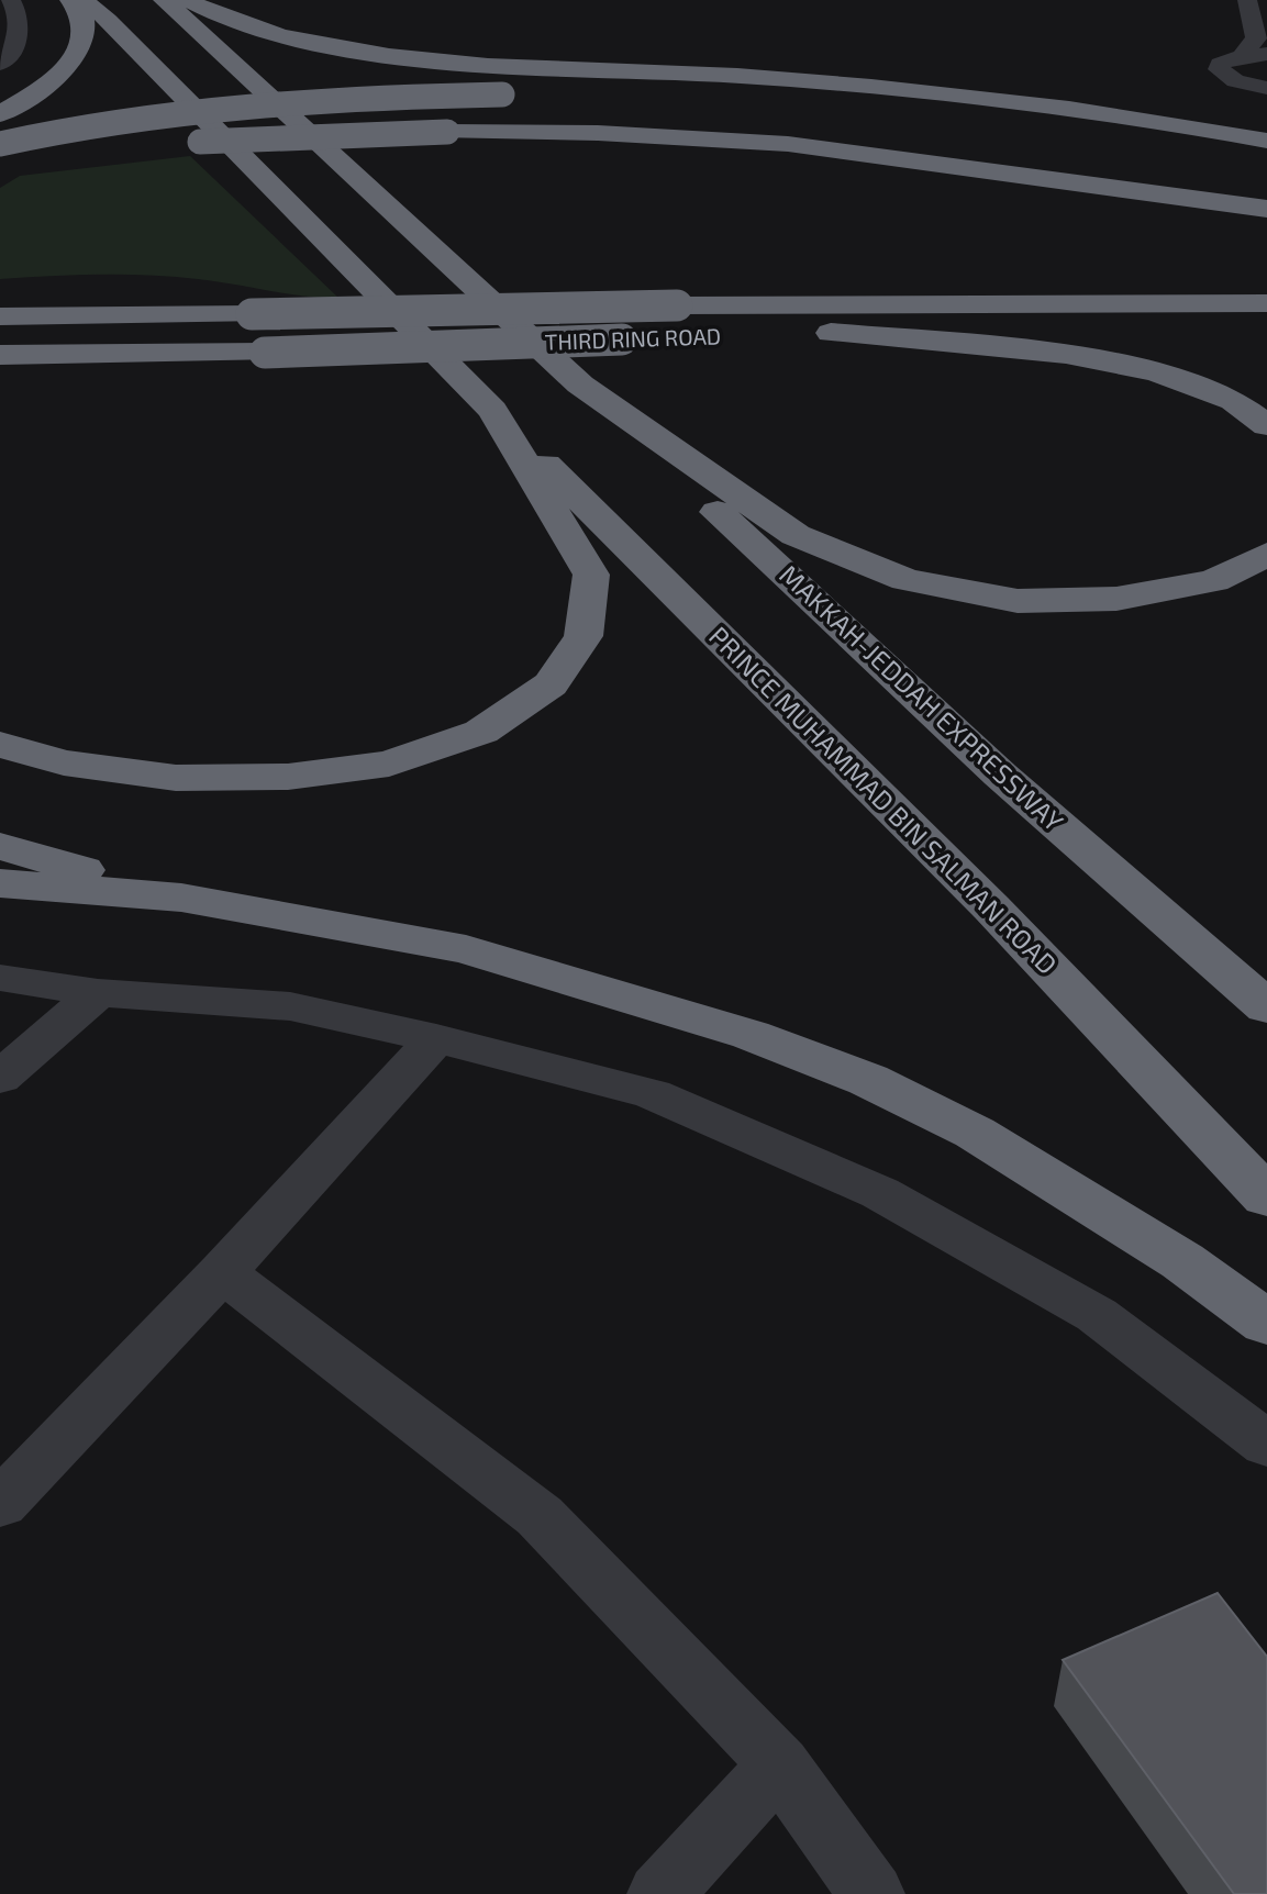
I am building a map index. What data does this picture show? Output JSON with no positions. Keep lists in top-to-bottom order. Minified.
{"streets":{"highway":["THIRD RING ROAD","MAKKAH-JEDDAH EXPRESSWAY","PRINCE MUHAMMAD BIN SALMAN ROAD"]}}
